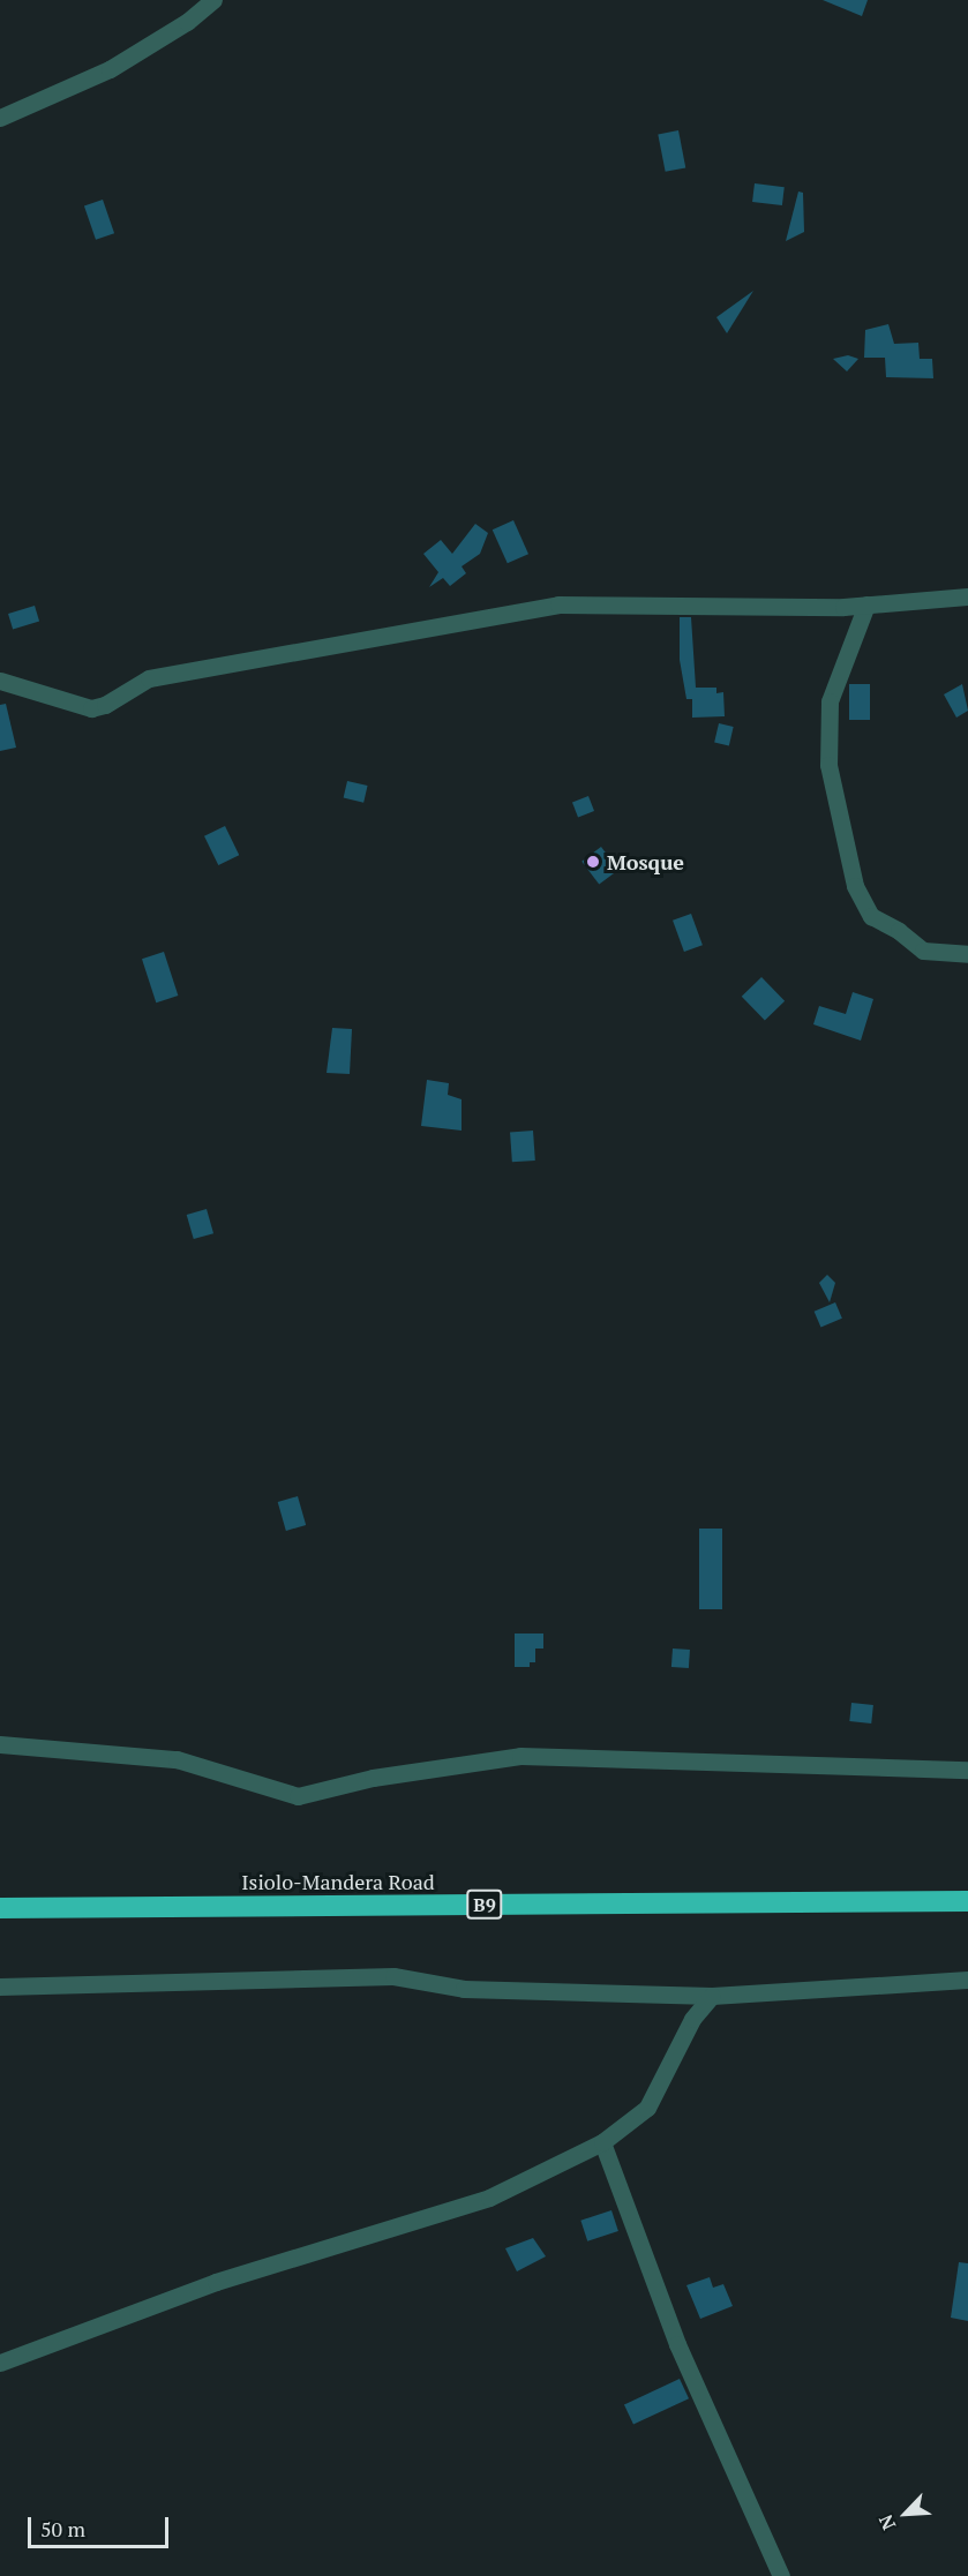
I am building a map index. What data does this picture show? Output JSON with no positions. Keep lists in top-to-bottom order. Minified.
{"streets":{"highway":["Isiolo-Mandera Road","B9"]},"places":["Mosque"],"scale_bar":"50 m","north":"bottom left"}
